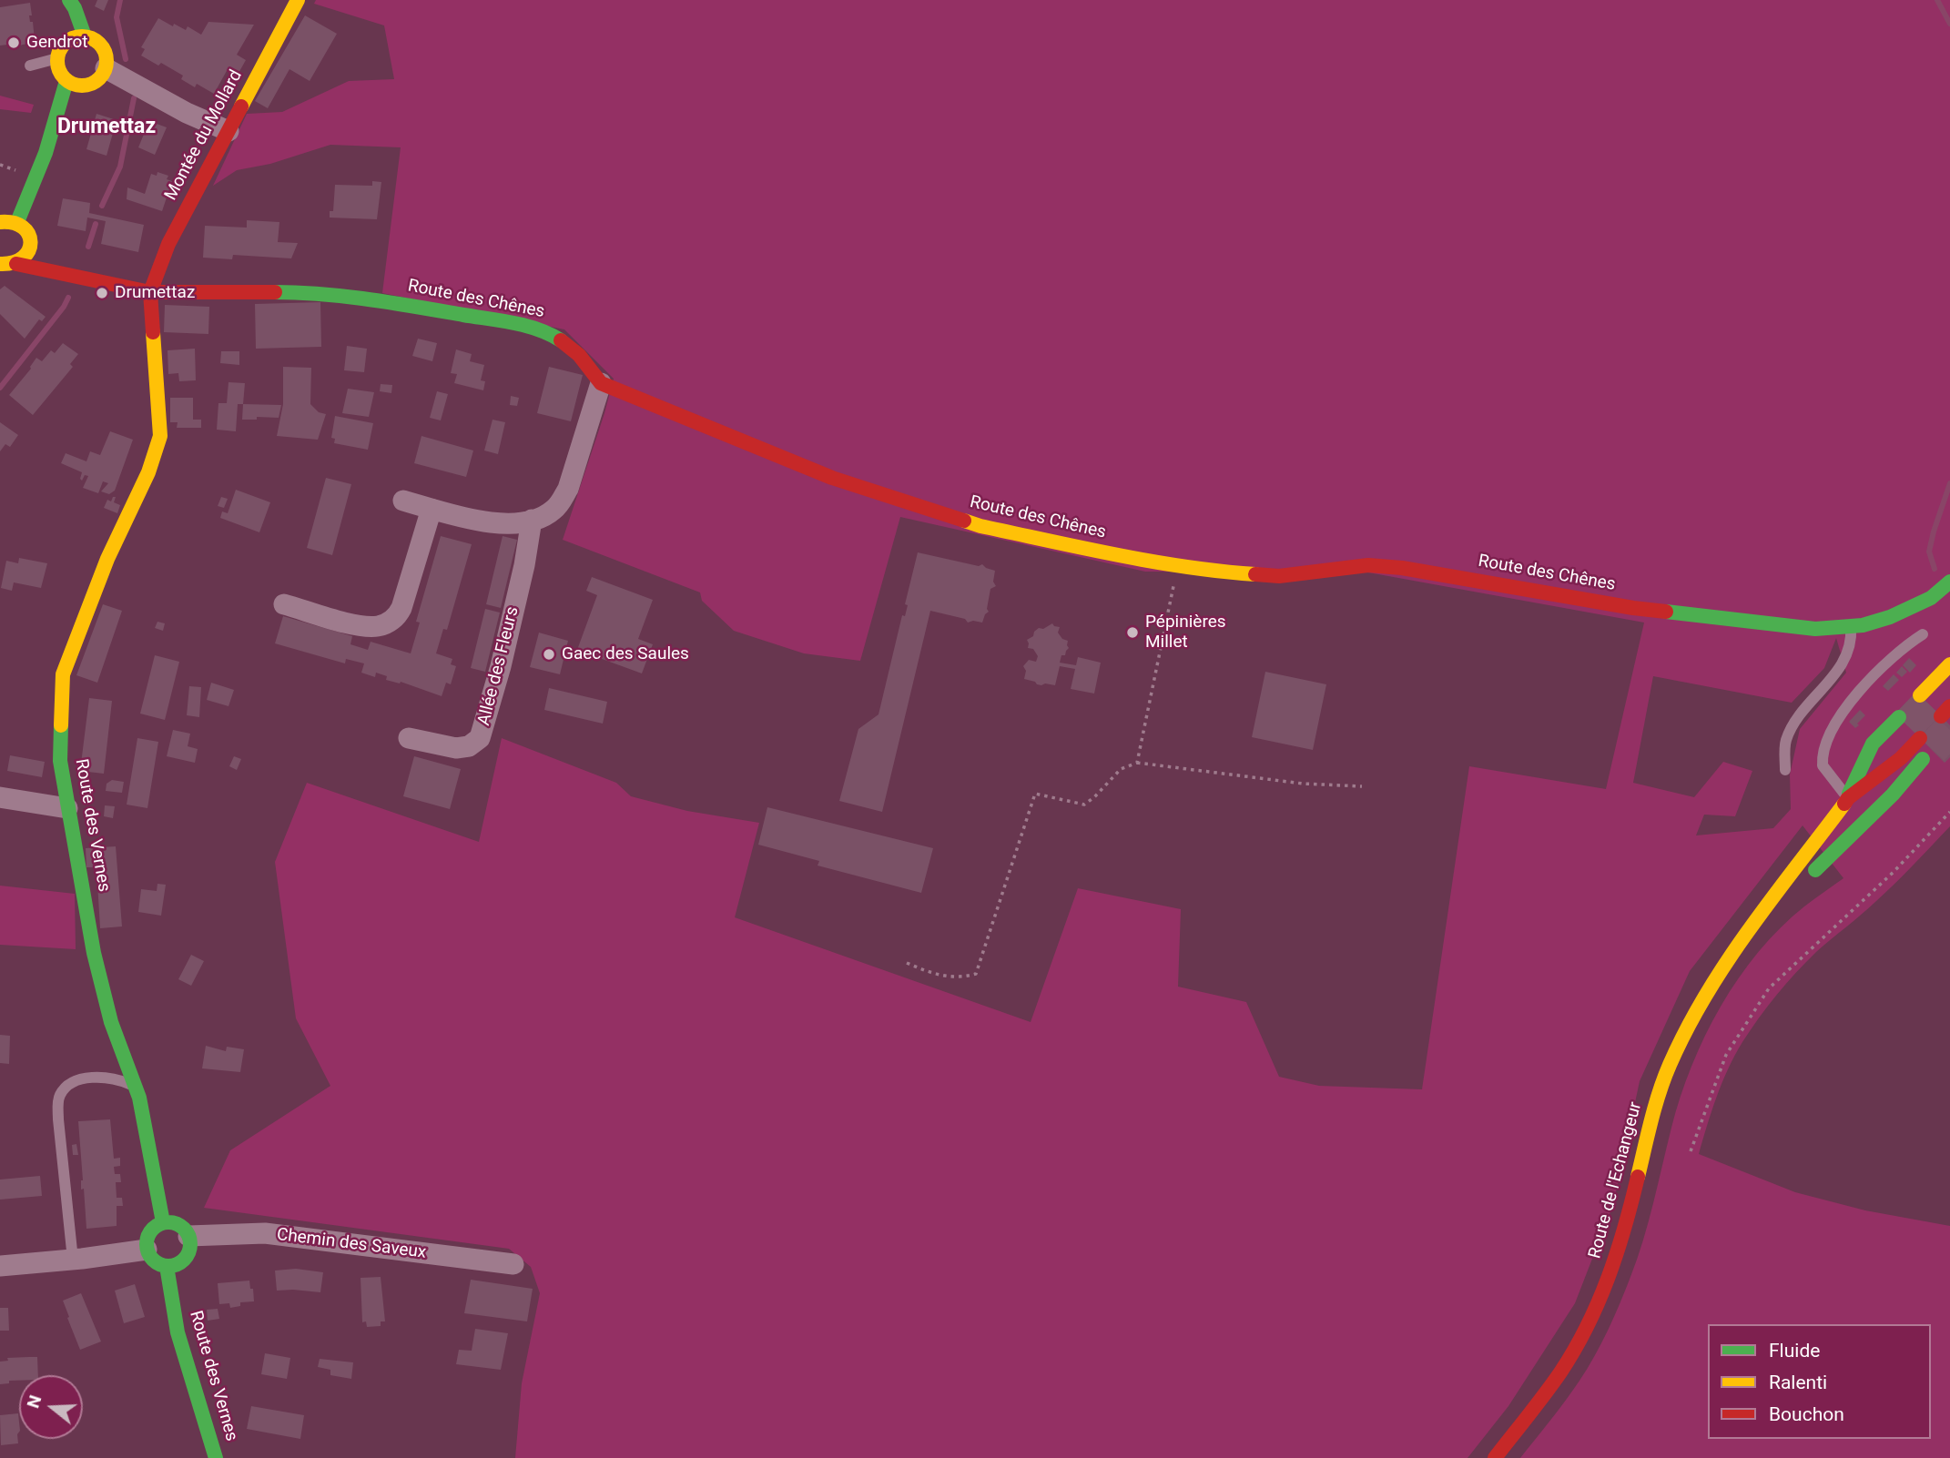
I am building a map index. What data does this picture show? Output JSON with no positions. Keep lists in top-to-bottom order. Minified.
{"streets":{"main road":["Montée du Mollard","Route des Chênes","Route des Vernes","Route de l'Echangeur"],"street":["Allée des Fleurs","Chemin des Saveux"]},"crossings":[["Montée du Mollard","Route des Chênes"],["Montée du Mollard","Route des Vernes"],["Route des Chênes","Route des Vernes"],["Route des Vernes","Chemin des Saveux"]],"districts":["Drumettaz"],"places":["Gendrot","Drumettaz","Pépinières Millet","Gaec des Saules"],"legend":["Fluide","Ralenti","Bouchon"],"north":"left"}
